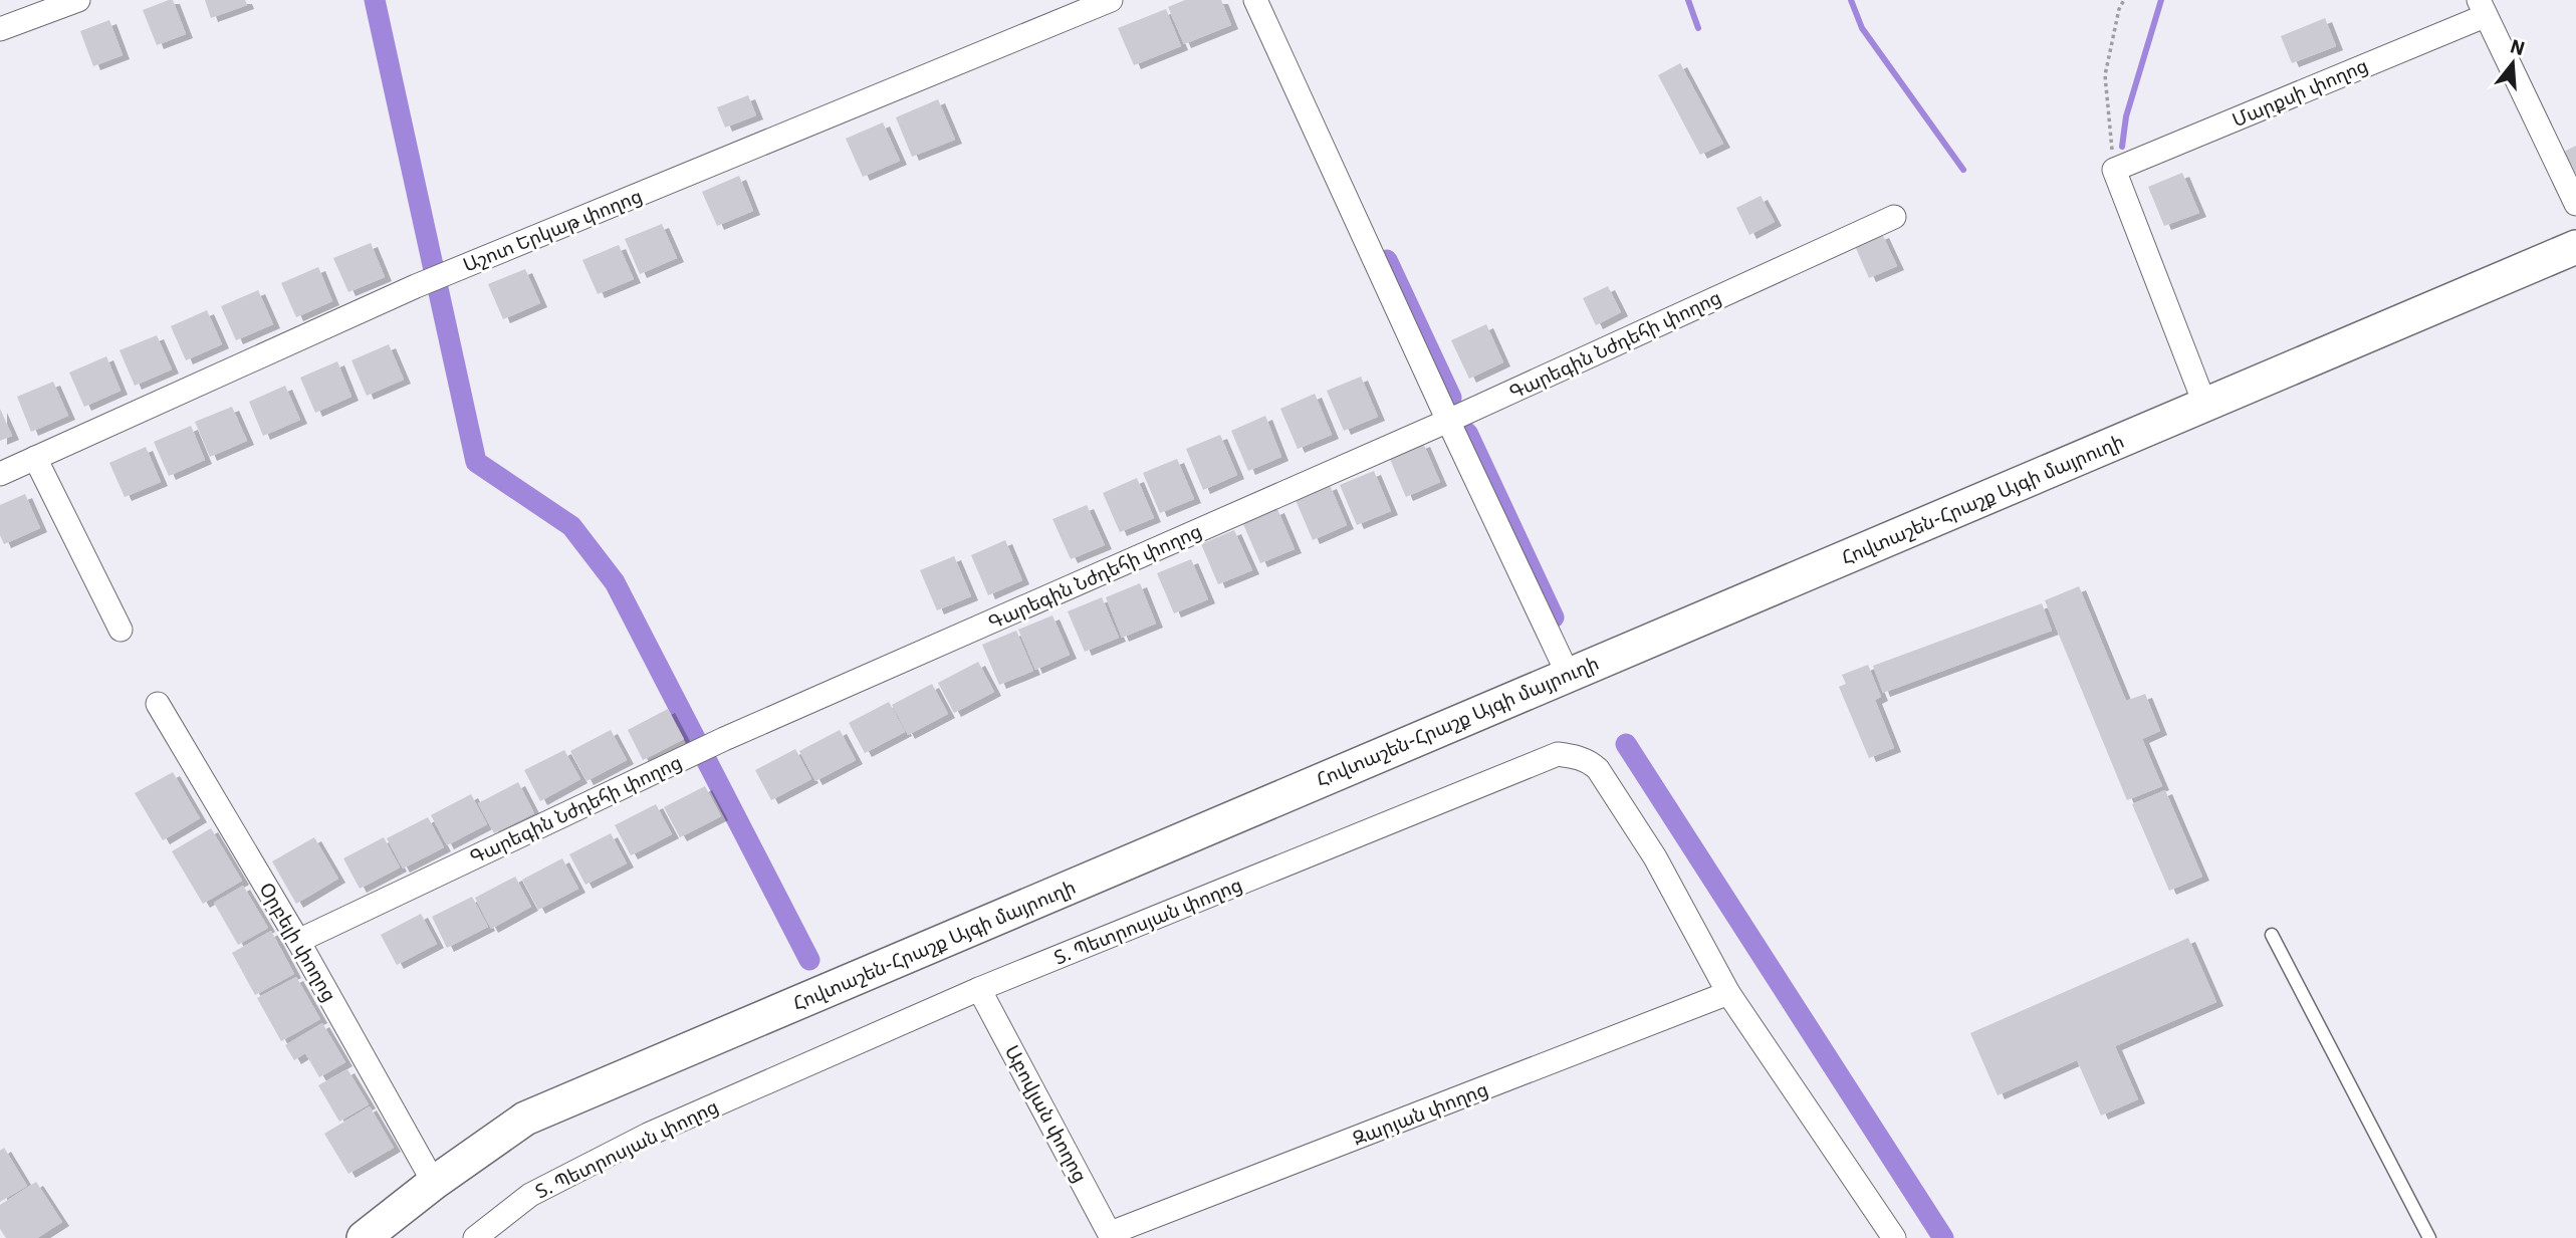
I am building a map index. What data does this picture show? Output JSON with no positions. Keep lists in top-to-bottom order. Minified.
{"streets":{"street":["Մարքսի փողոց","Աշոտ Երկաթ փողոց","Գարեգին Նժդեհի փողոց","Հովտաշեն-Հրաշք Այգի մայրուղի","Տ. Պետրոսյան փողոց","Օրբելի փողոց","Աբովյան փողոց","Զարյան փողոց"]},"crossings":[["Գարեգին Նժդեհի փողոց","Օրբելի փողոց"],["Հովտաշեն-Հրաշք Այգի մայրուղի","Օրբելի փողոց"],["Տ. Պետրոսյան փողոց","Աբովյան փողոց"],["Տ. Պետրոսյան փողոց","Զարյան փողոց"],["Աբովյան փողոց","Զարյան փողոց"]],"north":"top"}
